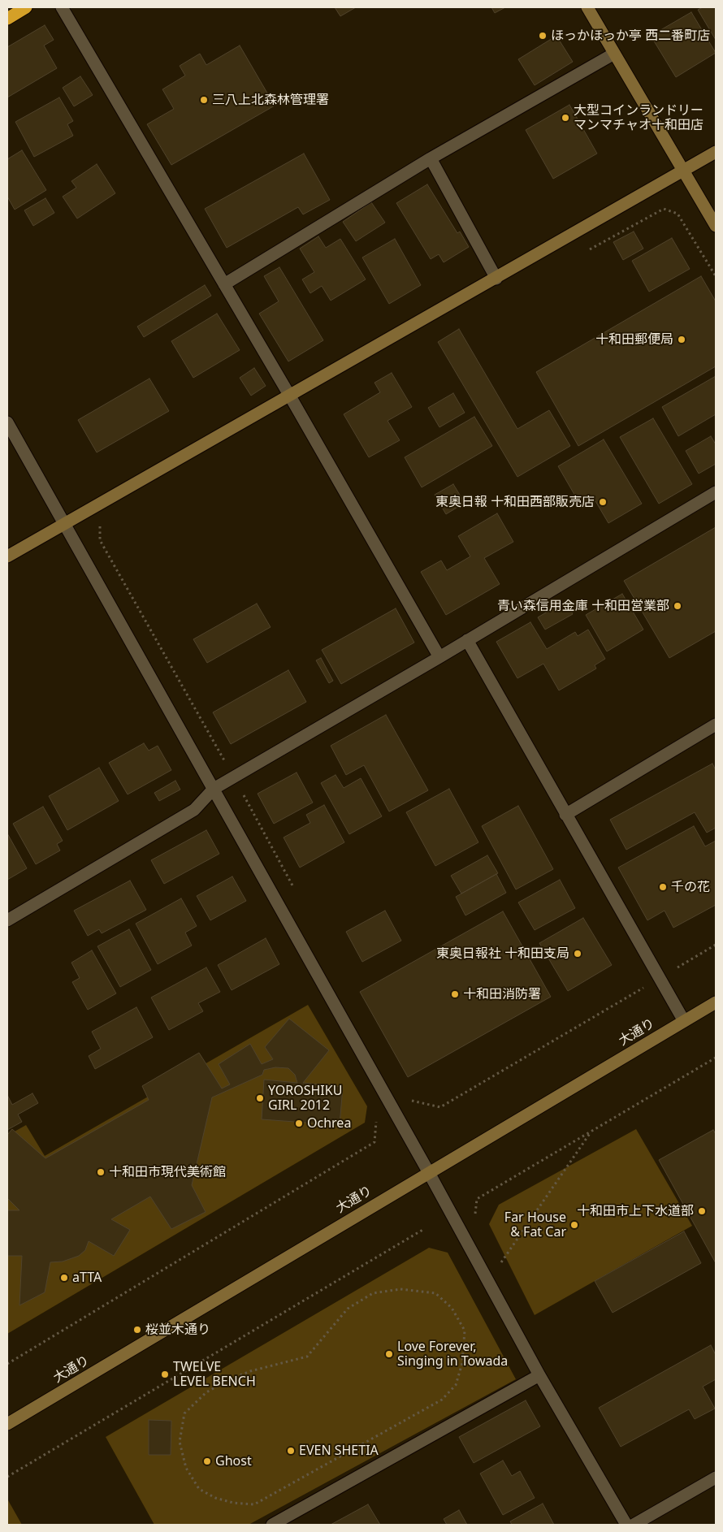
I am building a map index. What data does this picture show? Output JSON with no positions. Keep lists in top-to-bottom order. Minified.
{"streets":{"street":["大通り"]},"places":["ほっかほっか亭 西二番町店","三八上北森林管理署","大型コインランドリー マンマチャオ十和田店","十和田郵便局","東奥日報 十和田西部販売店","青い森信用金庫 十和田営業部","千の花","東奥日報社 十和田支局","十和田消防署","YOROSHIKU GIRL 2012","Ochrea","十和田市現代美術館","十和田市上下水道部","Far House & Fat Car","aTTA","桜並木通り","Love Forever, Singing in Towada","TWELVE LEVEL BENCH","EVEN SHETIA","Ghost"]}
